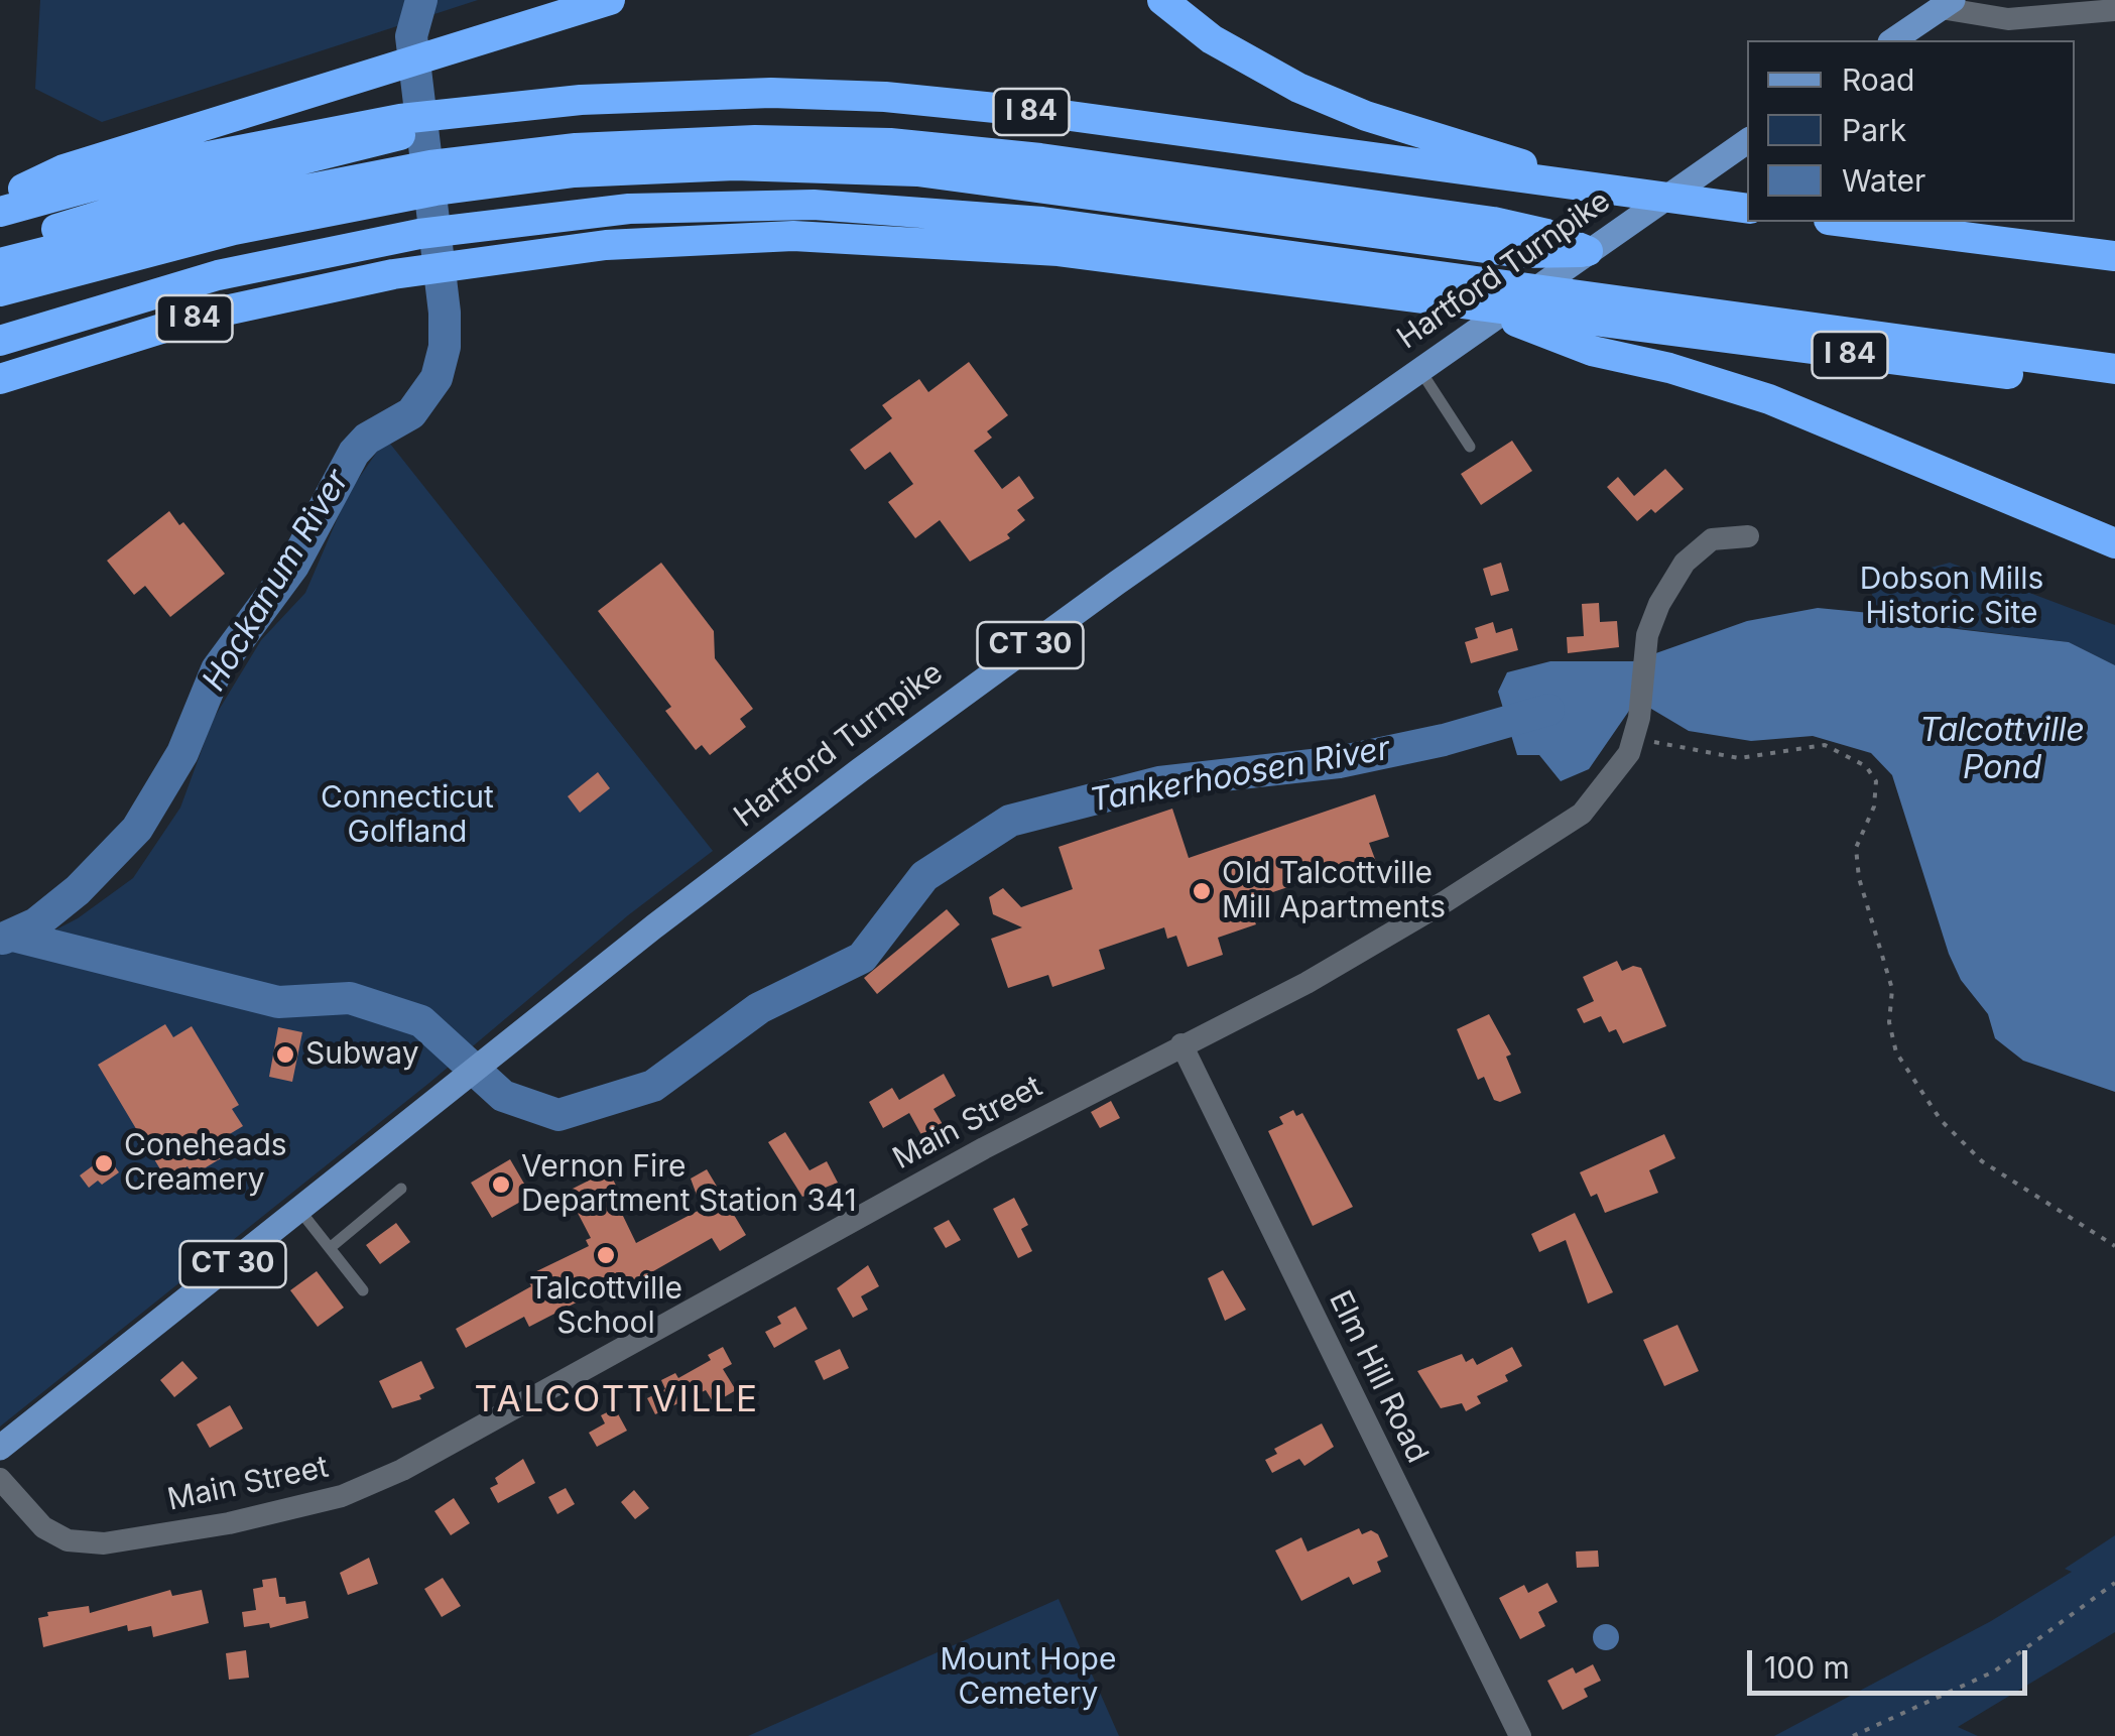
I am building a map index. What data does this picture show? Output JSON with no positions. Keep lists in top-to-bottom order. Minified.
{"streets":{"highway":["I 84"],"main road":["Hartford Turnpike","CT 30"],"street":["Main Street","Elm Hill Road"]},"crossings":[["Main Street","Elm Hill Road"]],"districts":["TALCOTTVILLE"],"water":["Hockanum River","Talcottville Pond","Tankerhoosen River"],"parks":["Dobson Mills Historic Site","Connecticut Golfland","Mount Hope Cemetery"],"places":["Old Talcottville Mill Apartments","Subway","Coneheads Creamery","Vernon Fire Department Station 341","Talcottville School"],"legend":["Road","Park","Water"],"scale_bar":"100 m"}
